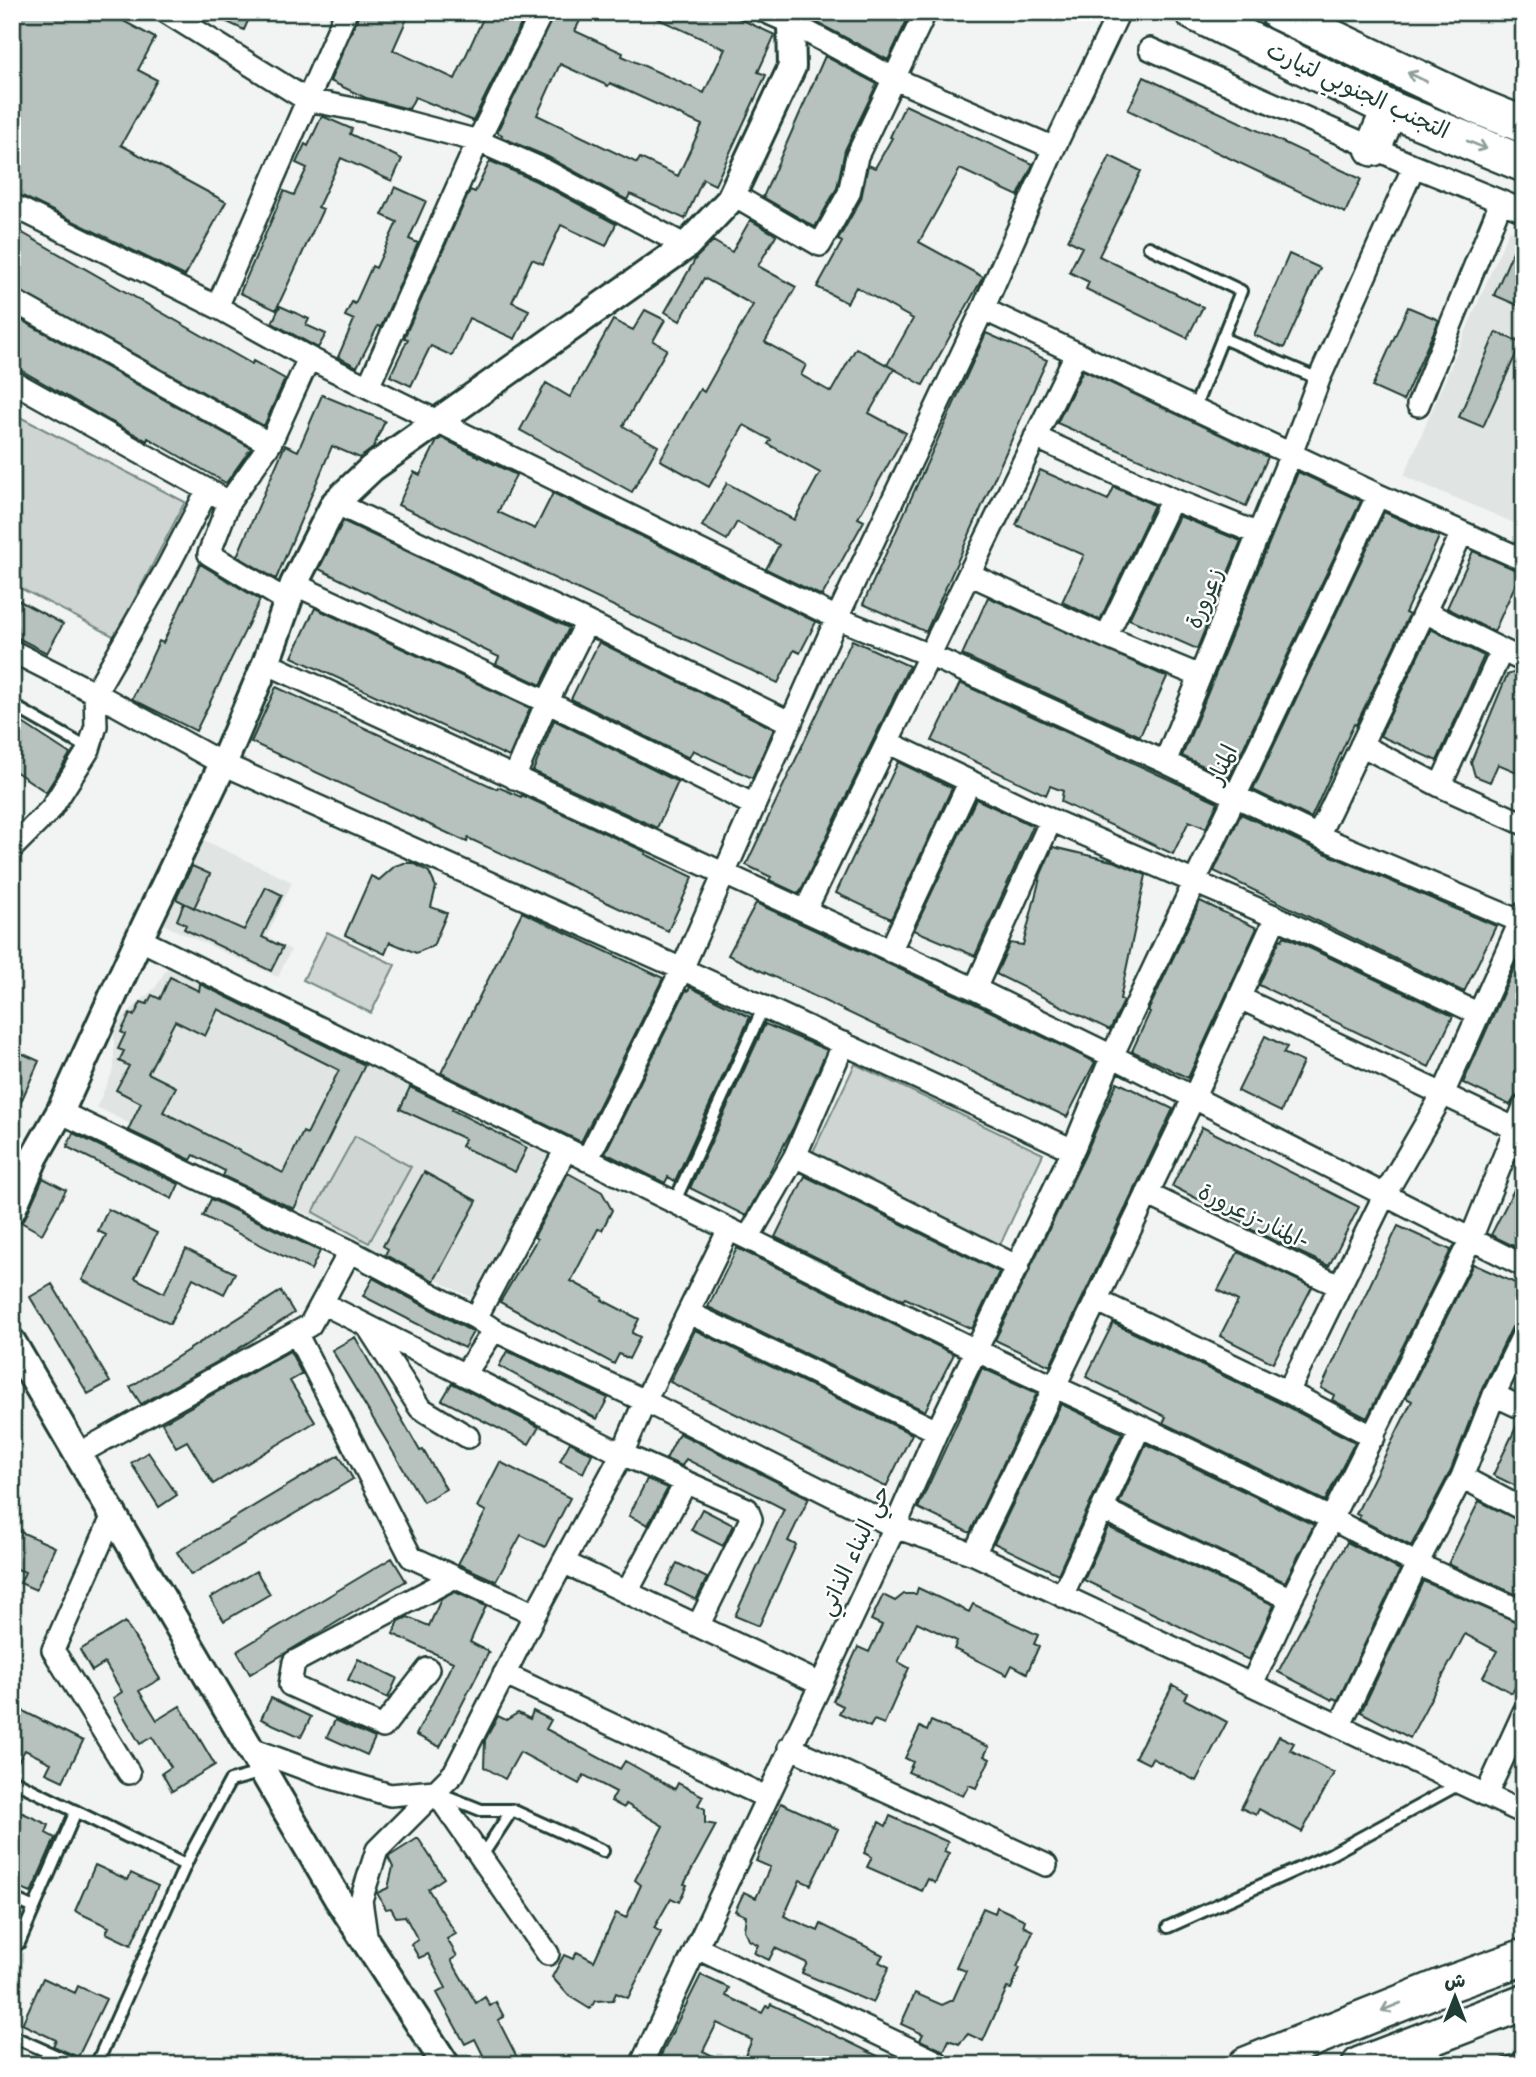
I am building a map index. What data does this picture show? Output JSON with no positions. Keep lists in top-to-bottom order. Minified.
{"streets":{"highway":["التجنب الجنوبي لتيارت"],"street":["زعرورة","المنار","المنار-زعرورة-","حي البناء الذاتي"]},"crossings":[["المنار","حي البناء الذاتي"]],"north":"top"}
